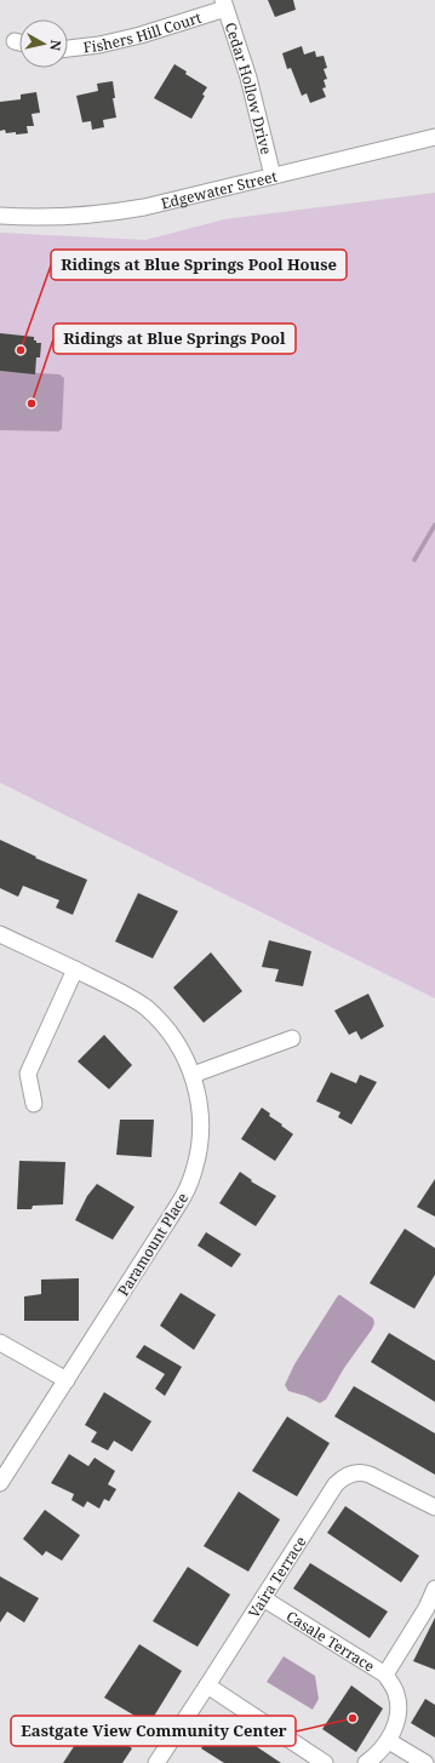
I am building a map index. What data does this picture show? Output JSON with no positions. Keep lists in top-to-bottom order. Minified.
{"streets":{"street":["Fishers Hill Court","Cedar Hollow Drive","Edgewater Street","Paramount Place","Vaira Terrace","Casale Terrace"]},"crossings":[["Fishers Hill Court","Cedar Hollow Drive"],["Cedar Hollow Drive","Edgewater Street"],["Vaira Terrace","Casale Terrace"]],"places":["Ridings at Blue Springs Pool House","Ridings at Blue Springs Pool","Eastgate View Community Center"],"north":"right"}
